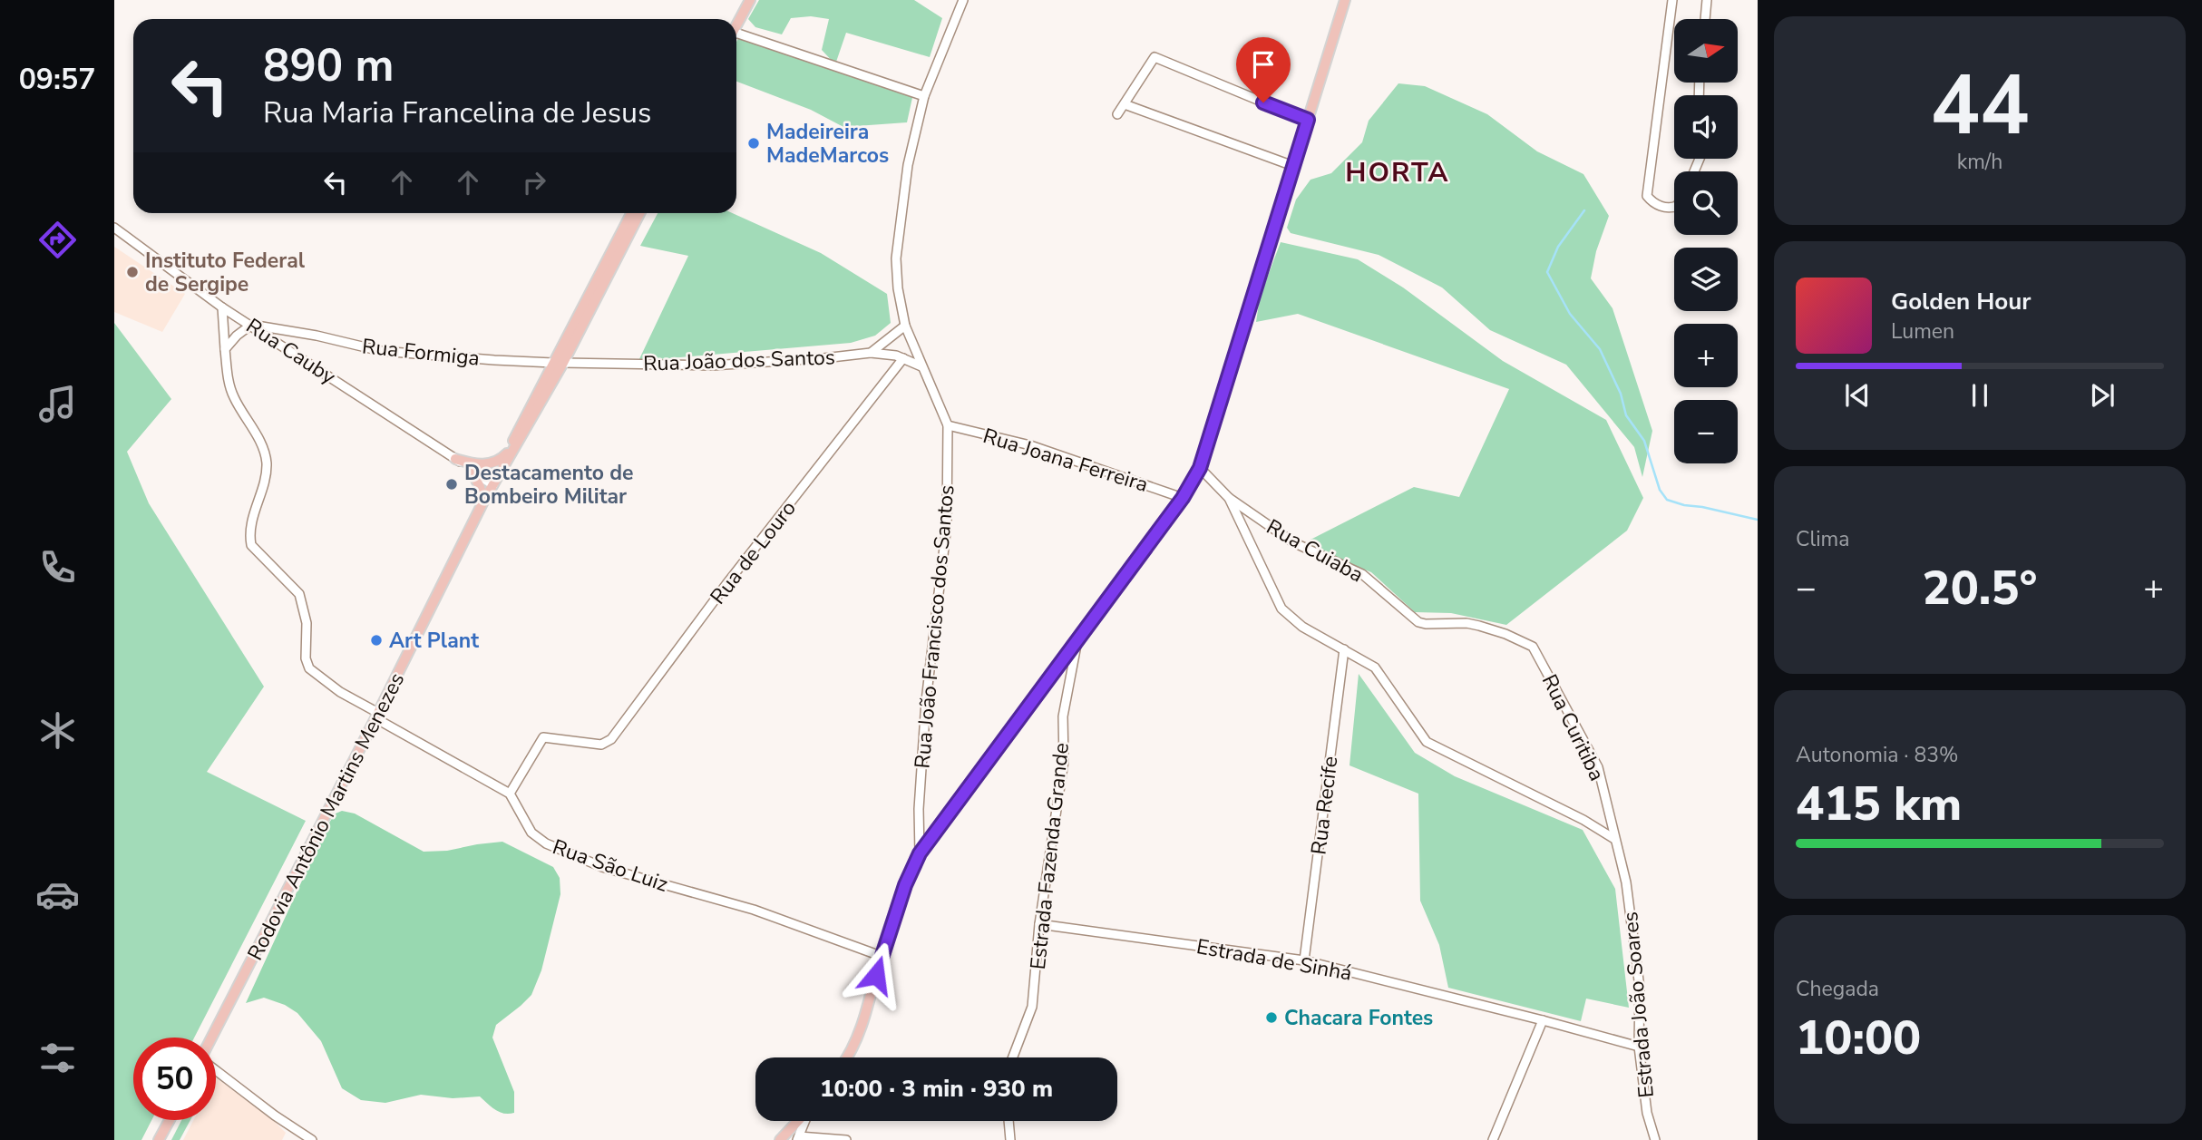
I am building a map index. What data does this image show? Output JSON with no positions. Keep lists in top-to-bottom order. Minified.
{"streets":{"main road":["Rodovia Antônio Martins Menezes"],"street":["Rua Cauby","Rua Formiga","Rua João dos Santos","Rua Joana Ferreira","Rua Cuiaba","Rua de Louro","Rua João Francisco dos Santos","Rua Curitiba","Rua Recife","Estrada Fazenda Grande","Rua São Luiz","Estrada de Sinhá","Estrada João Soares"]},"crossings":[["Rua Cauby","Rua Formiga"],["Rua Cauby","Rodovia Antônio Martins Menezes"],["Rua Formiga","Rua João dos Santos"],["Rua Formiga","Rodovia Antônio Martins Menezes"],["Rua João dos Santos","Rua de Louro"],["Rua João dos Santos","Rua João Francisco dos Santos"],["Rua João dos Santos","Rodovia Antônio Martins Menezes"],["Rua Joana Ferreira","Rua João Francisco dos Santos"],["Rua Cuiaba","Rua Curitiba"],["Rua de Louro","Rua São Luiz"],["Rua Curitiba","Estrada João Soares"],["Rua Recife","Estrada de Sinhá"],["Estrada Fazenda Grande","Estrada de Sinhá"],["Estrada de Sinhá","Estrada João Soares"]],"districts":["HORTA"],"places":["Madeireira MadeMarcos","Instituto Federal de Sergipe","Destacamento de Bombeiro Militar","Art Plant","Chacara Fontes"],"north":"right","page":{"tabs":"09:57","tile":[["44","km/h"],"Clima",["Autonomia · 83%","415 km"],["Chegada","10:00"]],"map_buttons":["+","−"],"turn":["890 m","Rua Maria Francelina de Jesus"],"song":["Golden Hour","Lumen"],"heat":["−","20.5°","+"],"limit":"50","trip":"10:00 · 3 min · 930 m"}}
